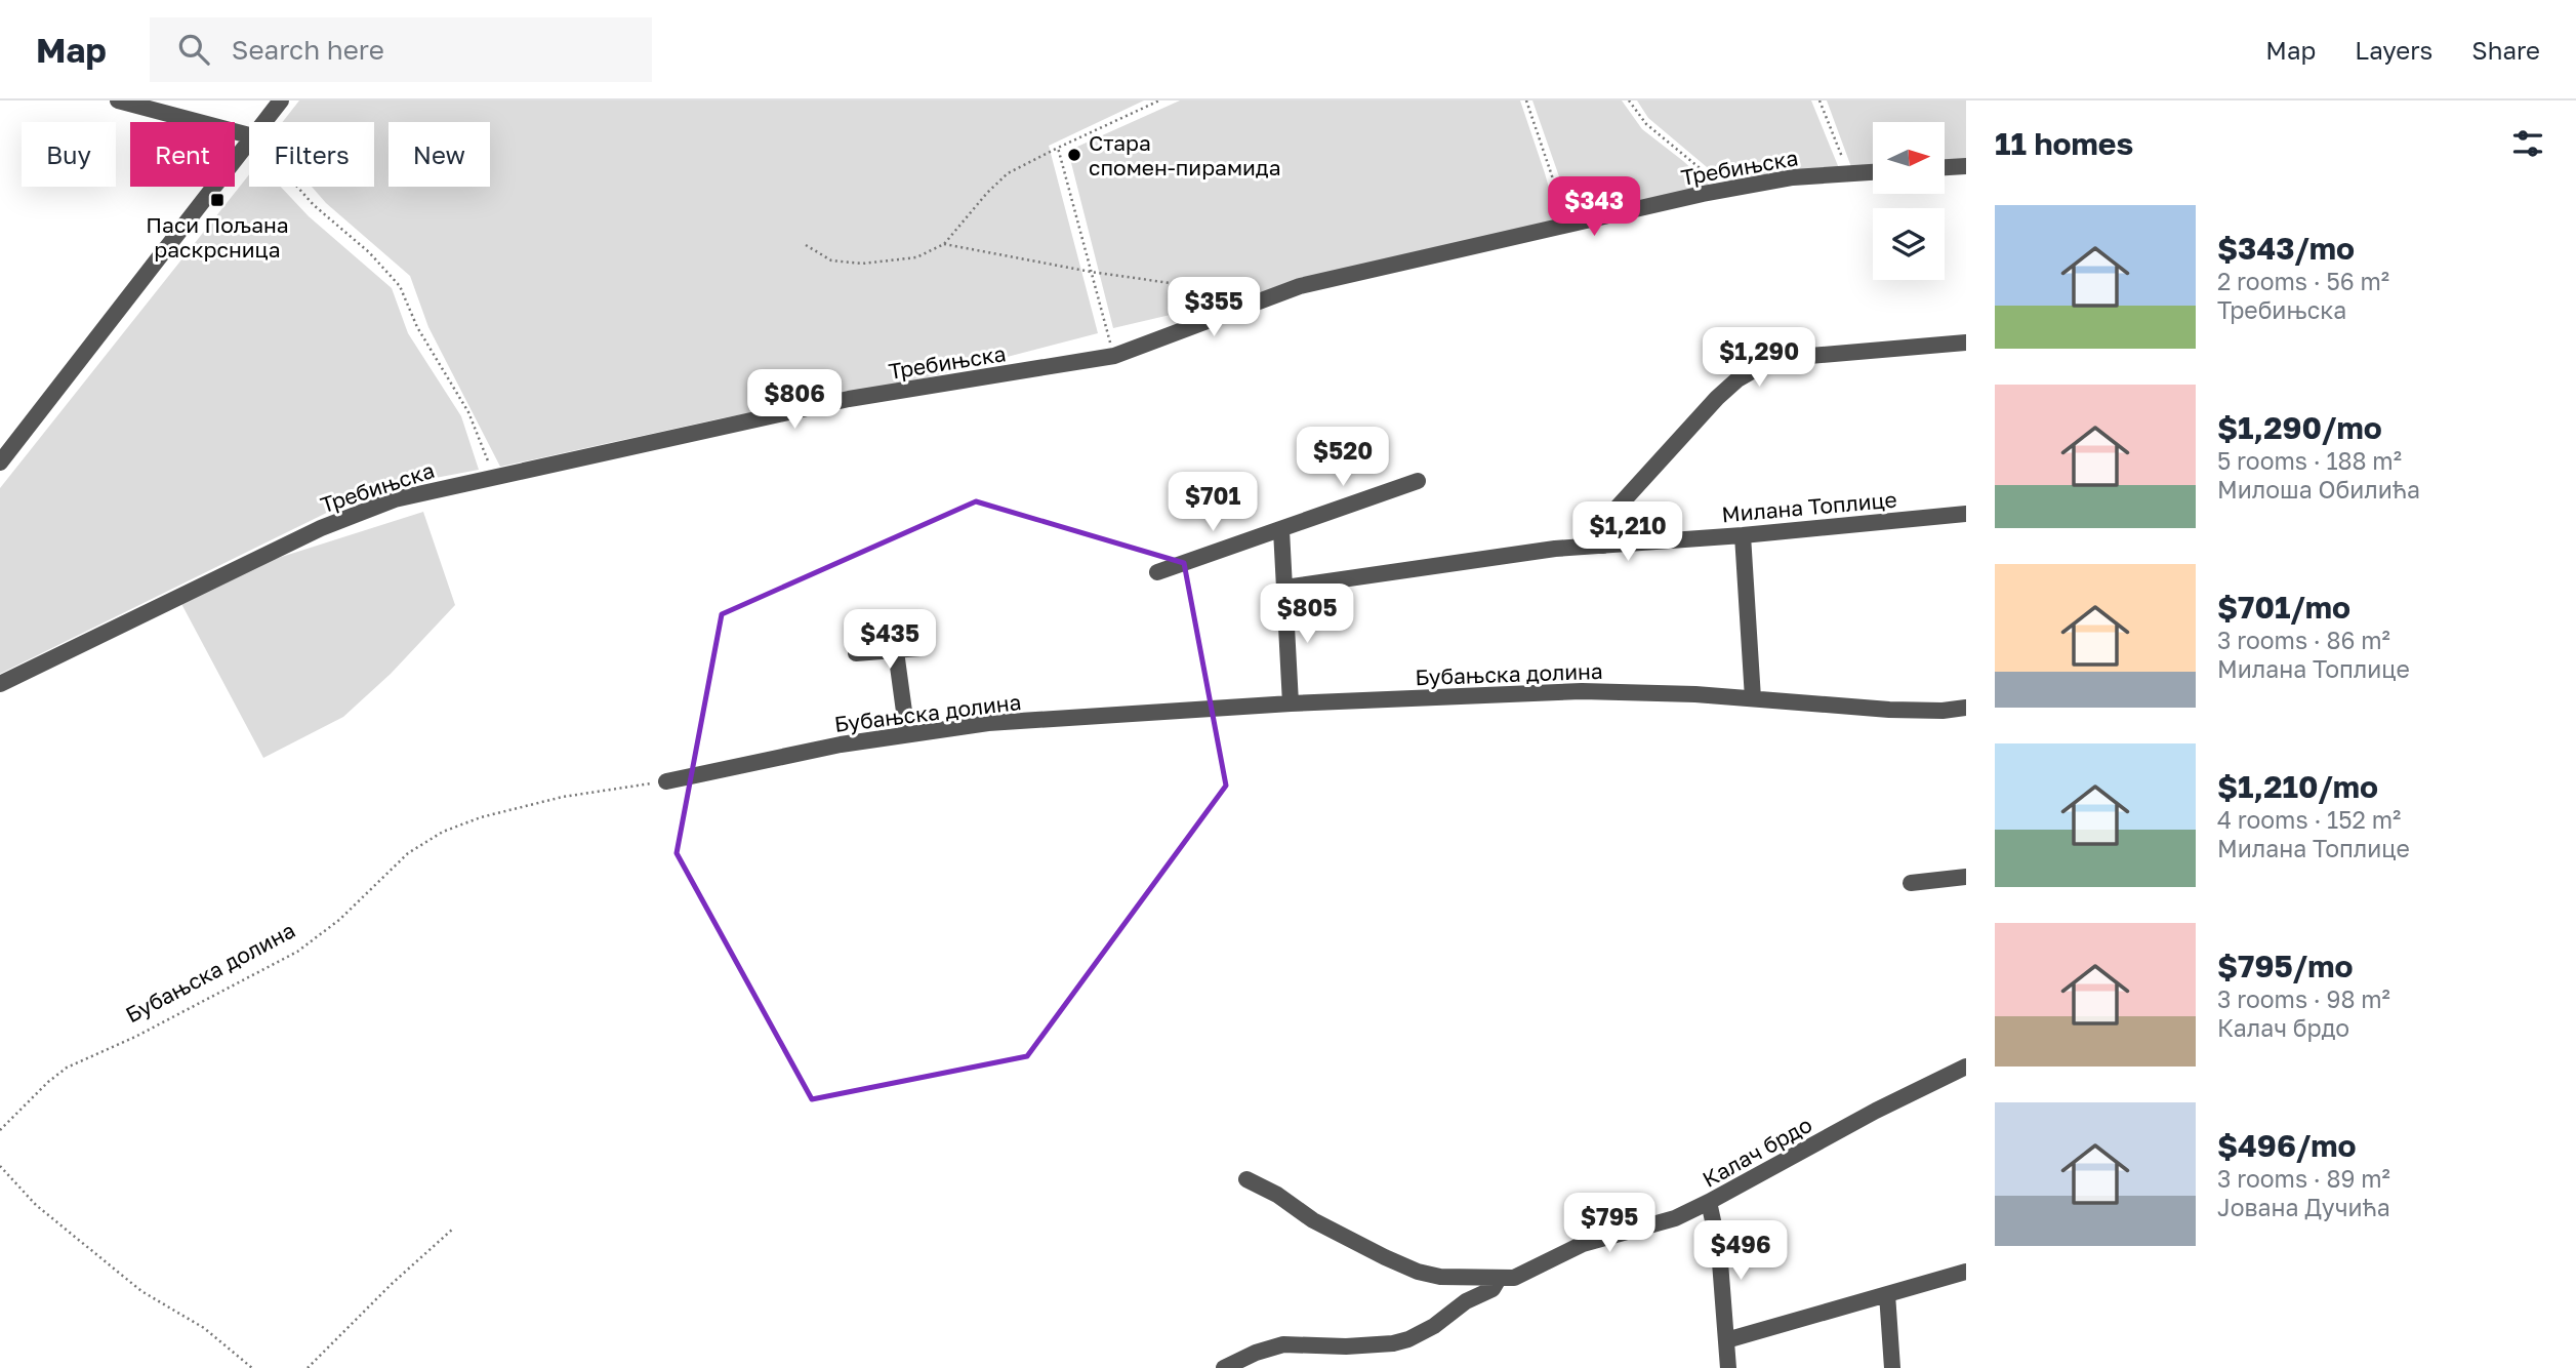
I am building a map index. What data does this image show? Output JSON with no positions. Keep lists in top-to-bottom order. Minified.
{"streets":{"street":["Требињска","Милана Топлице","Бубањска долина","Калач брдо"]},"places":{"other":["Стара спомен-пирамида"],"transit":["Паси Пољана раскрсница"]},"north":"right","page":{"header":"Map","search":"Search here","nav":["Map","Layers","Share"],"heading":"11 homes","chip":["Buy","Rent","Filters","New"],"price":["$343","$355","$1,290","$806","$520","$701","$1,210","$805","$435","$795","$496"],"list":[{"name":"$343/mo","note":"2 rooms · 56 m² · Требињска"},{"name":"$1,290/mo","note":"5 rooms · 188 m² · Милоша Обилића"},{"name":"$701/mo","note":"3 rooms · 86 m² · Милана Топлице"},{"name":"$1,210/mo","note":"4 rooms · 152 m² · Милана Топлице"},{"name":"$795/mo","note":"3 rooms · 98 m² · Калач брдо"},{"name":"$496/mo","note":"3 rooms · 89 m² · Јована Дучића"}]}}
